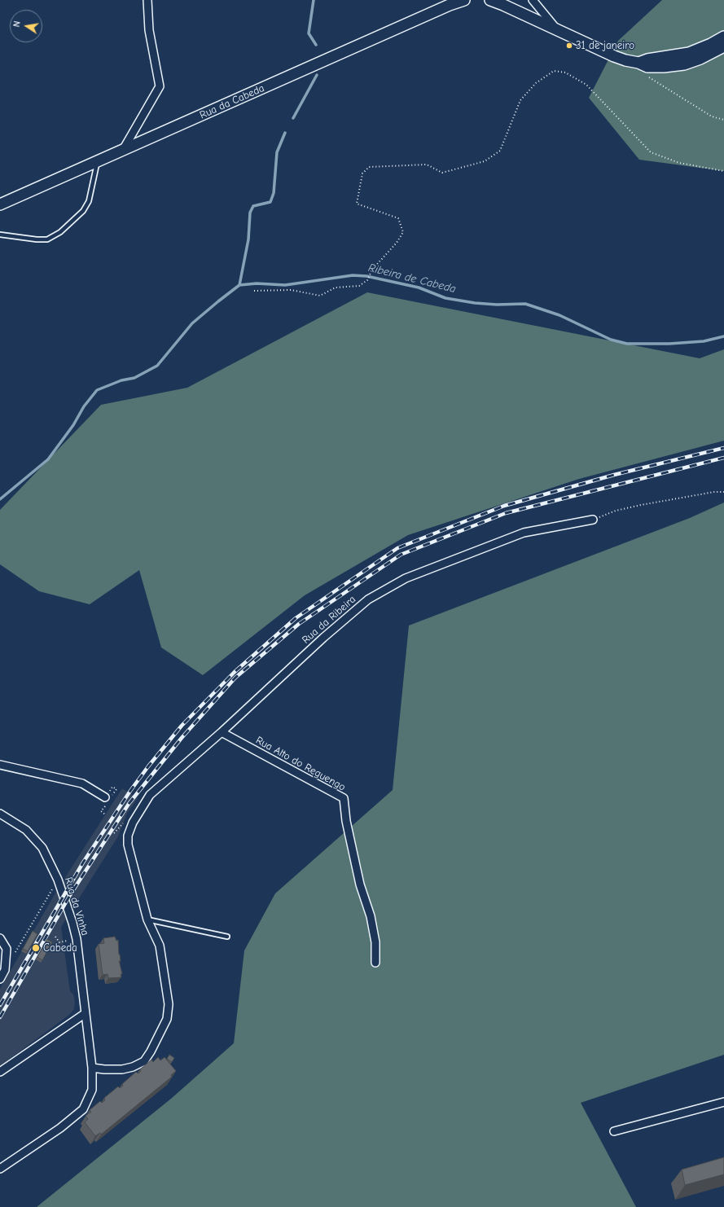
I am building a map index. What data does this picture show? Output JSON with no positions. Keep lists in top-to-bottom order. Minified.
{"streets":{"main road":["Rua da Cabeda"],"street":["Rua da Ribeira","Rua Alto do Reguengo","Rua da Vinha"]},"crossings":[["Rua da Ribeira","Rua Alto do Reguengo"],["Rua da Ribeira","Rua da Vinha"]],"water":["Ribeira de Cabeda"],"places":["31 de janeiro","Cabeda"],"north":"left"}
